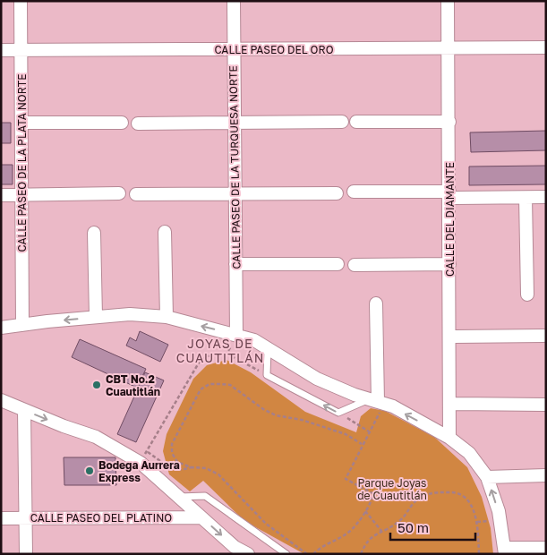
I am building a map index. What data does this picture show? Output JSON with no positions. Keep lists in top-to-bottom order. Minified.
{"streets":{"street":["CALLE PASEO DEL ORO","CALLE PASEO DE LA PLATA NORTE","CALLE PASEO DE LA TURQUESA NORTE","CALLE DEL DIAMANTE","CALLE PASEO DEL PLATINO"]},"crossings":[["CALLE PASEO DEL ORO","CALLE PASEO DE LA PLATA NORTE"],["CALLE PASEO DEL ORO","CALLE PASEO DE LA TURQUESA NORTE"],["CALLE PASEO DEL ORO","CALLE DEL DIAMANTE"]],"districts":["JOYAS DE CUAUTITLÁN"],"parks":["Parque Joyas de Cuautitlán"],"places":["CBT No.2 Cuautitlán","Bodega Aurrera Express"],"scale_bar":"50 m"}
